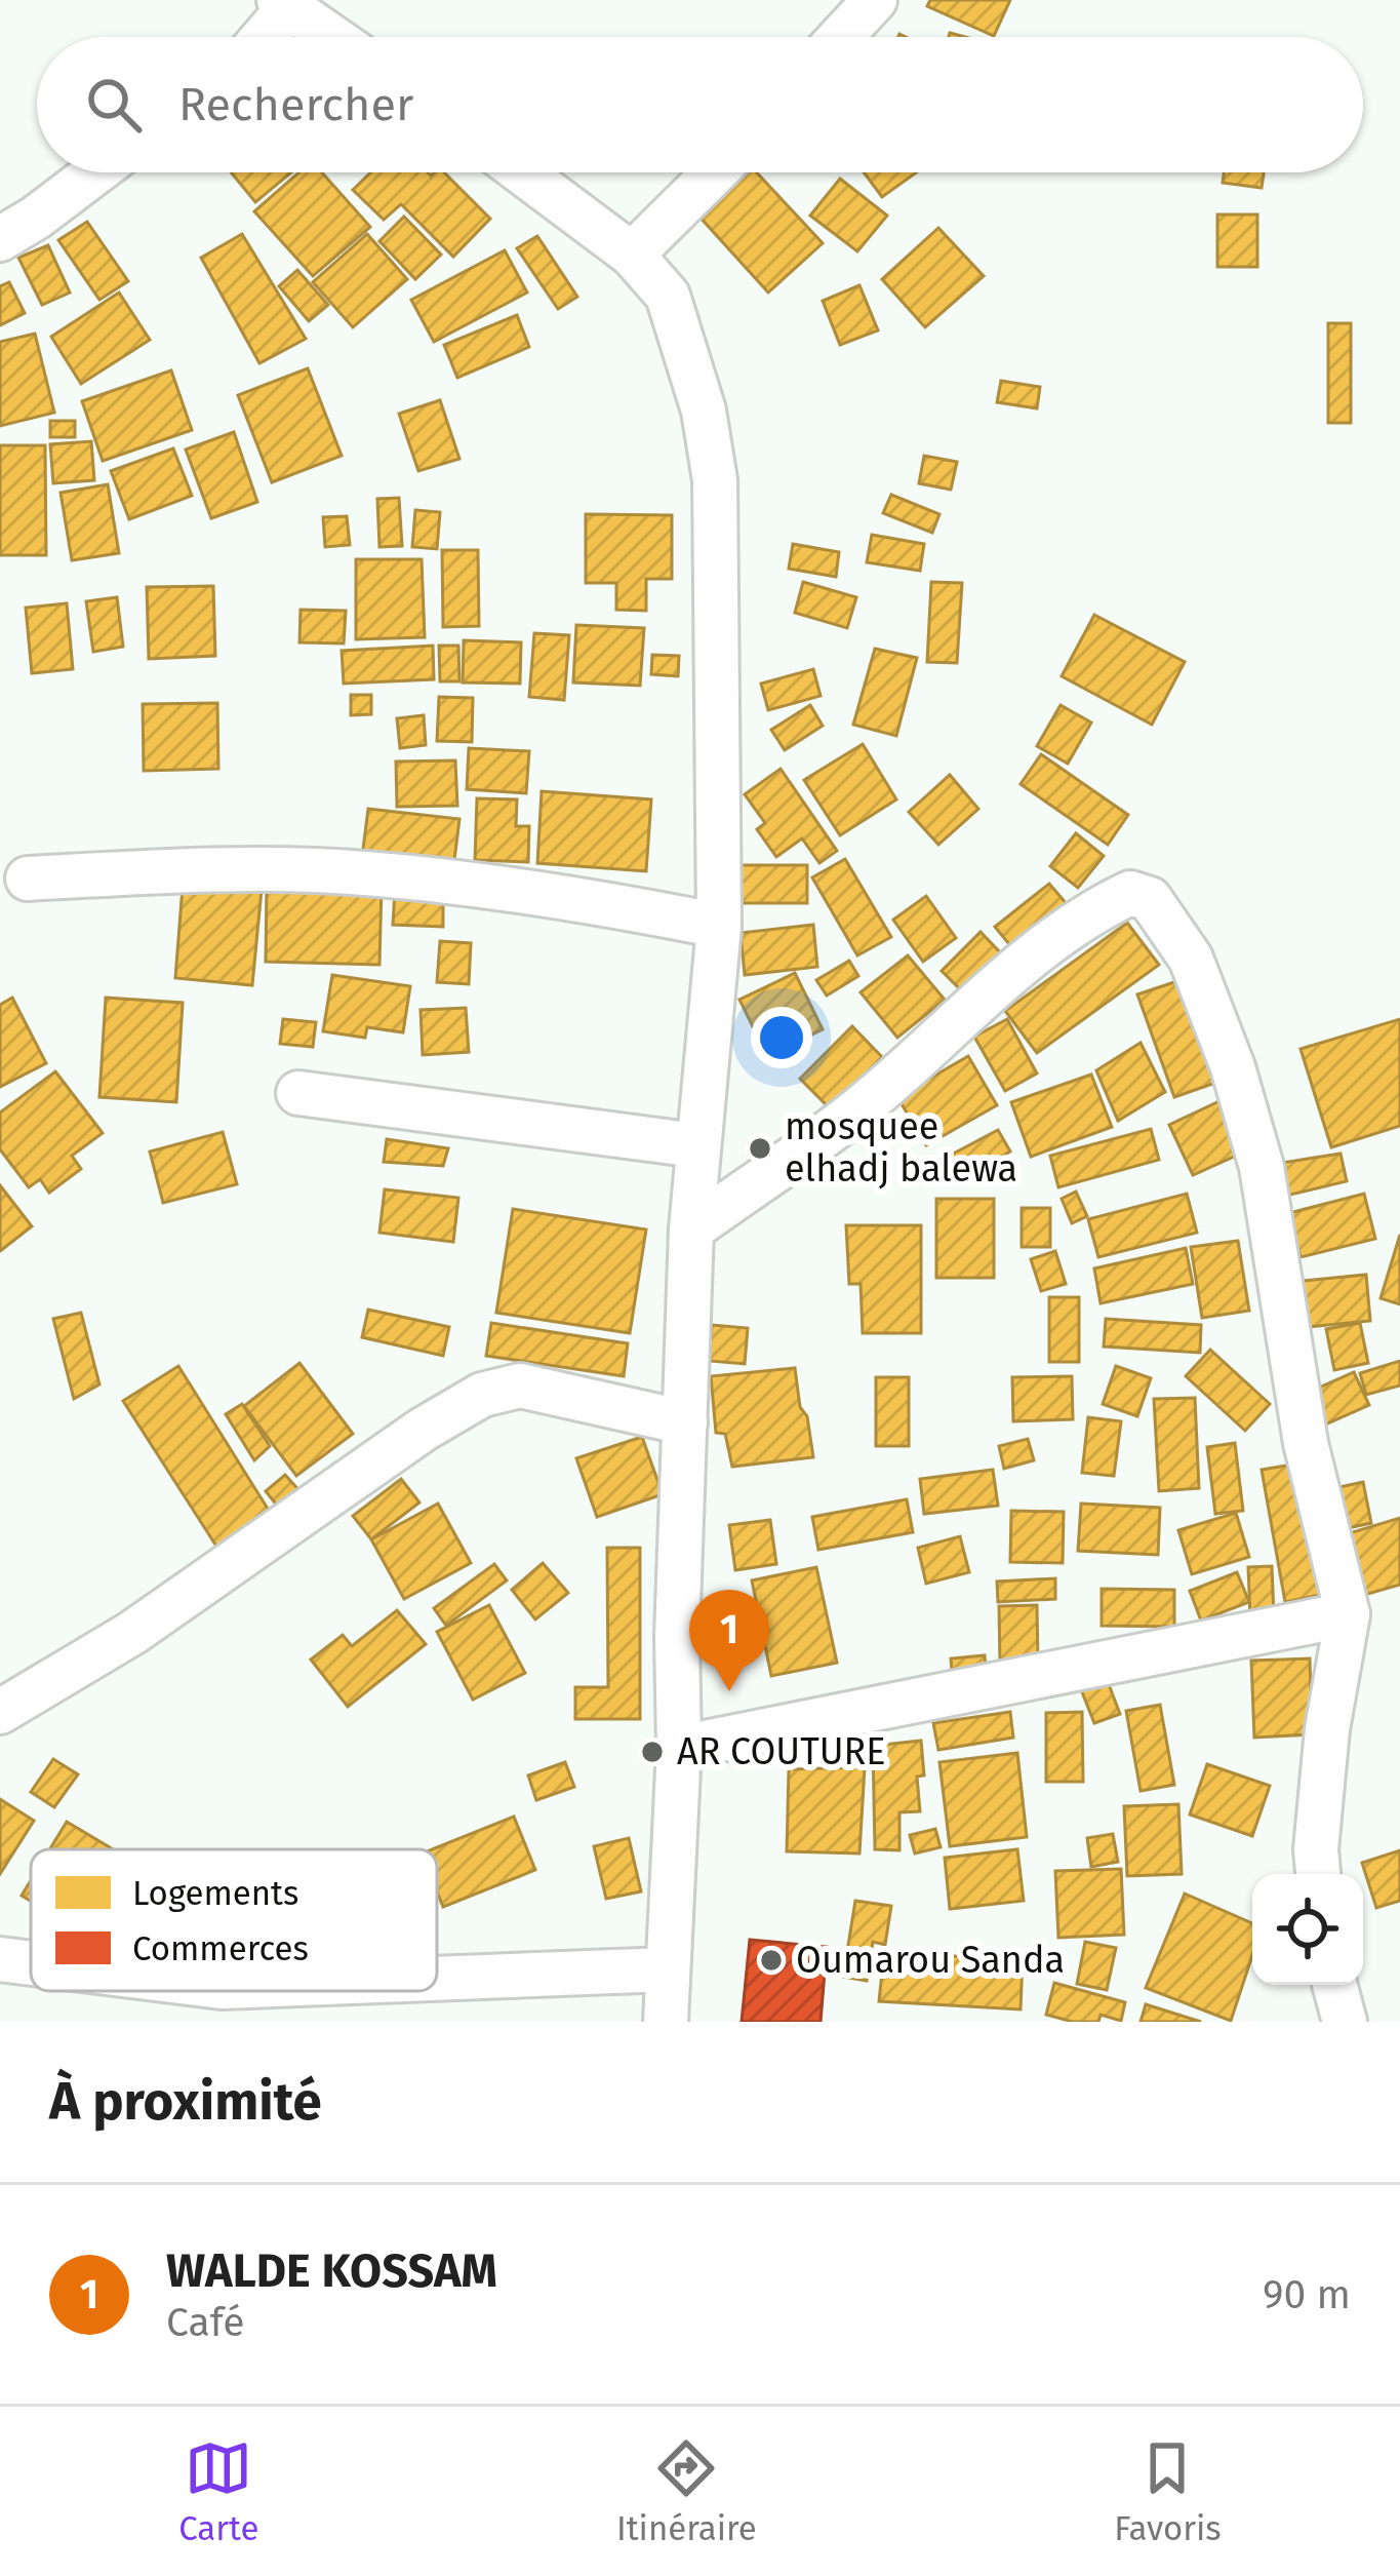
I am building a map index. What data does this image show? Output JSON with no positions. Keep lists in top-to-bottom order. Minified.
{"places":["mosquee elhadj balewa","AR COUTURE","Oumarou Sanda"],"legend":["Logements","Commerces"],"page":{"search":"Rechercher","pins":"1","heading":"À proximité","list":[{"mark":"1","name":"WALDE KOSSAM","note":"Café","value":"90 m"}],"nav":["Carte","Itinéraire","Favoris"]}}
